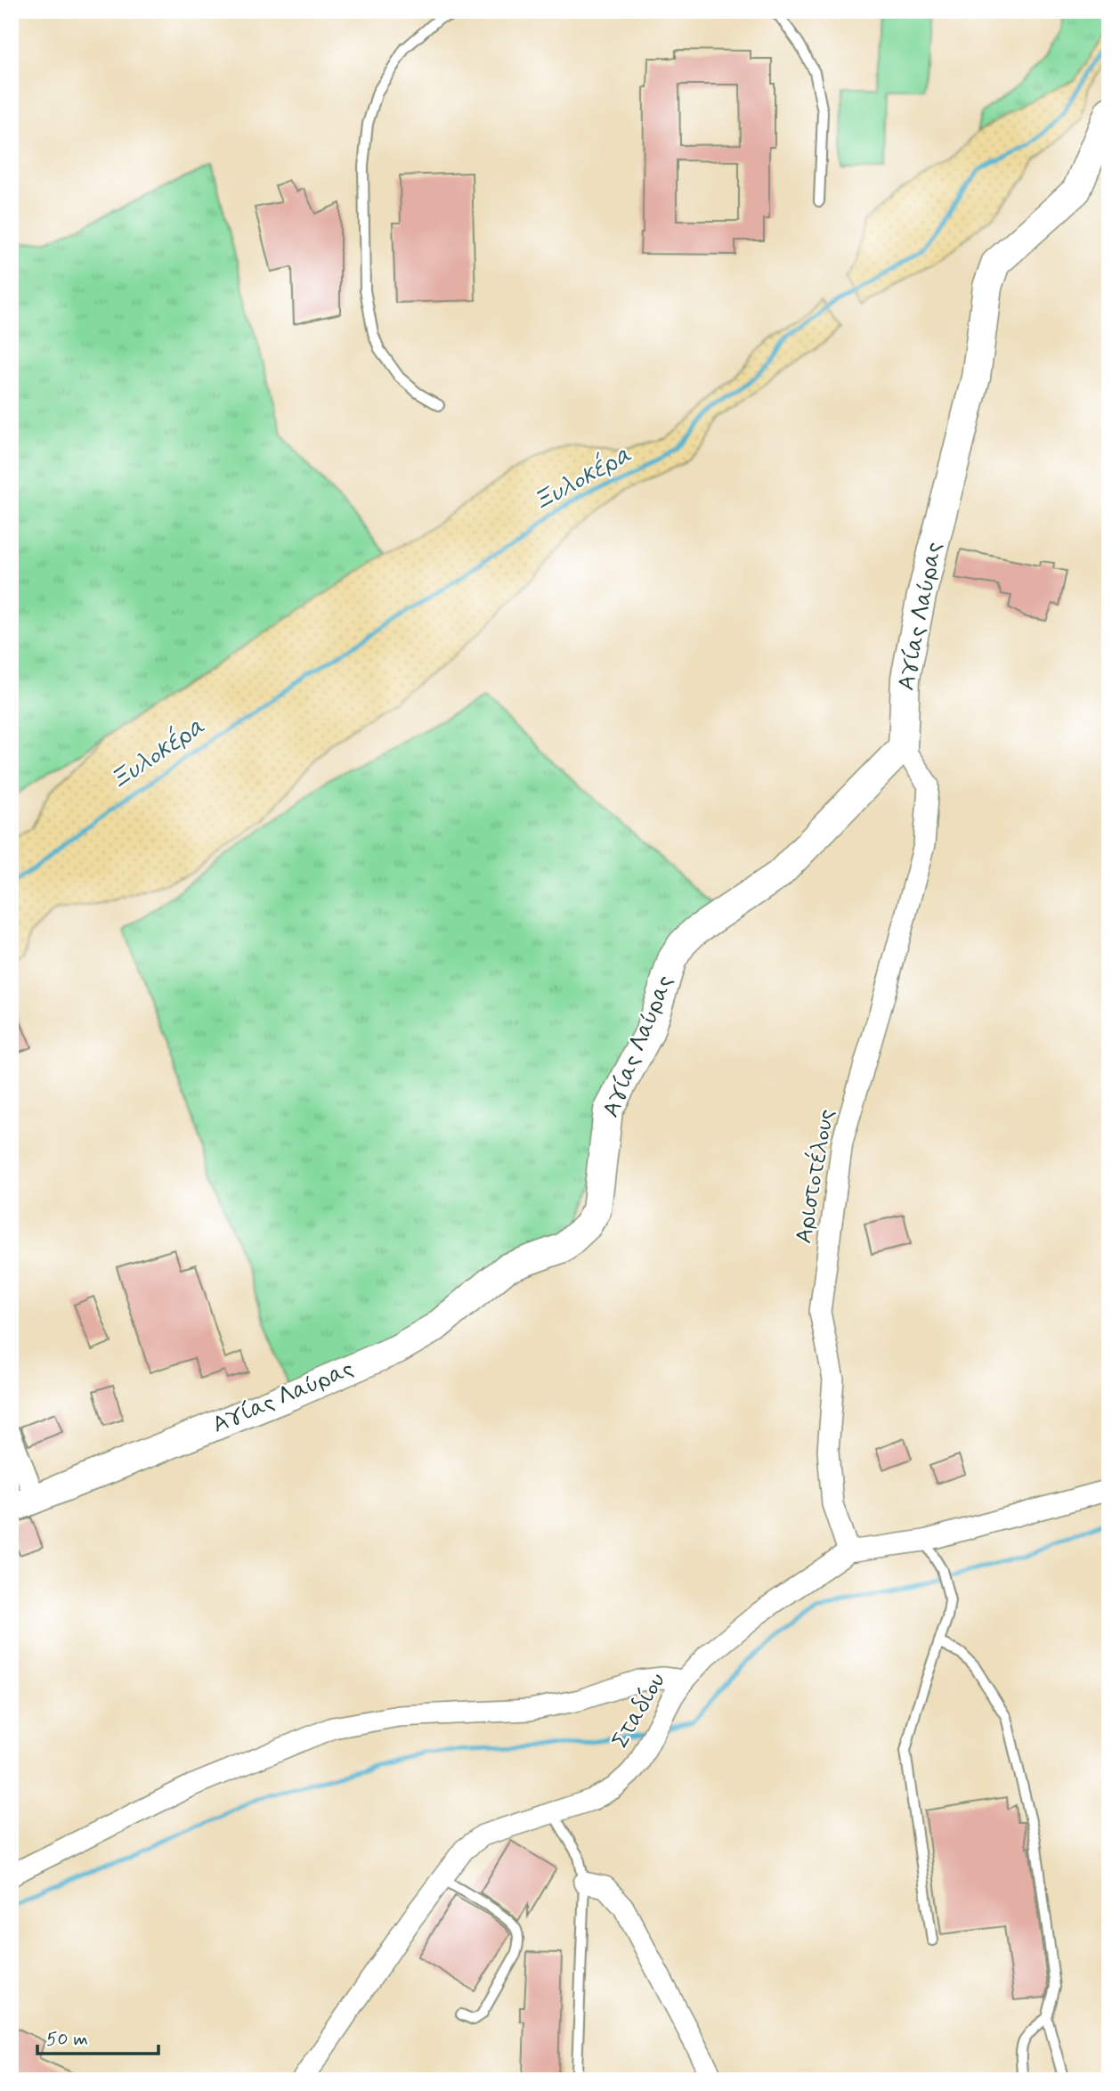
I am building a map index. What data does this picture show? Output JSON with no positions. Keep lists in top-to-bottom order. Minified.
{"streets":{"street":["Αγίας Λαύρας","Αριστοτέλους","Σταδίου"]},"crossings":[["Αγίας Λαύρας","Αριστοτέλους"],["Αριστοτέλους","Σταδίου"]],"water":["Ξυλοκέρα"],"scale_bar":"50 m"}
